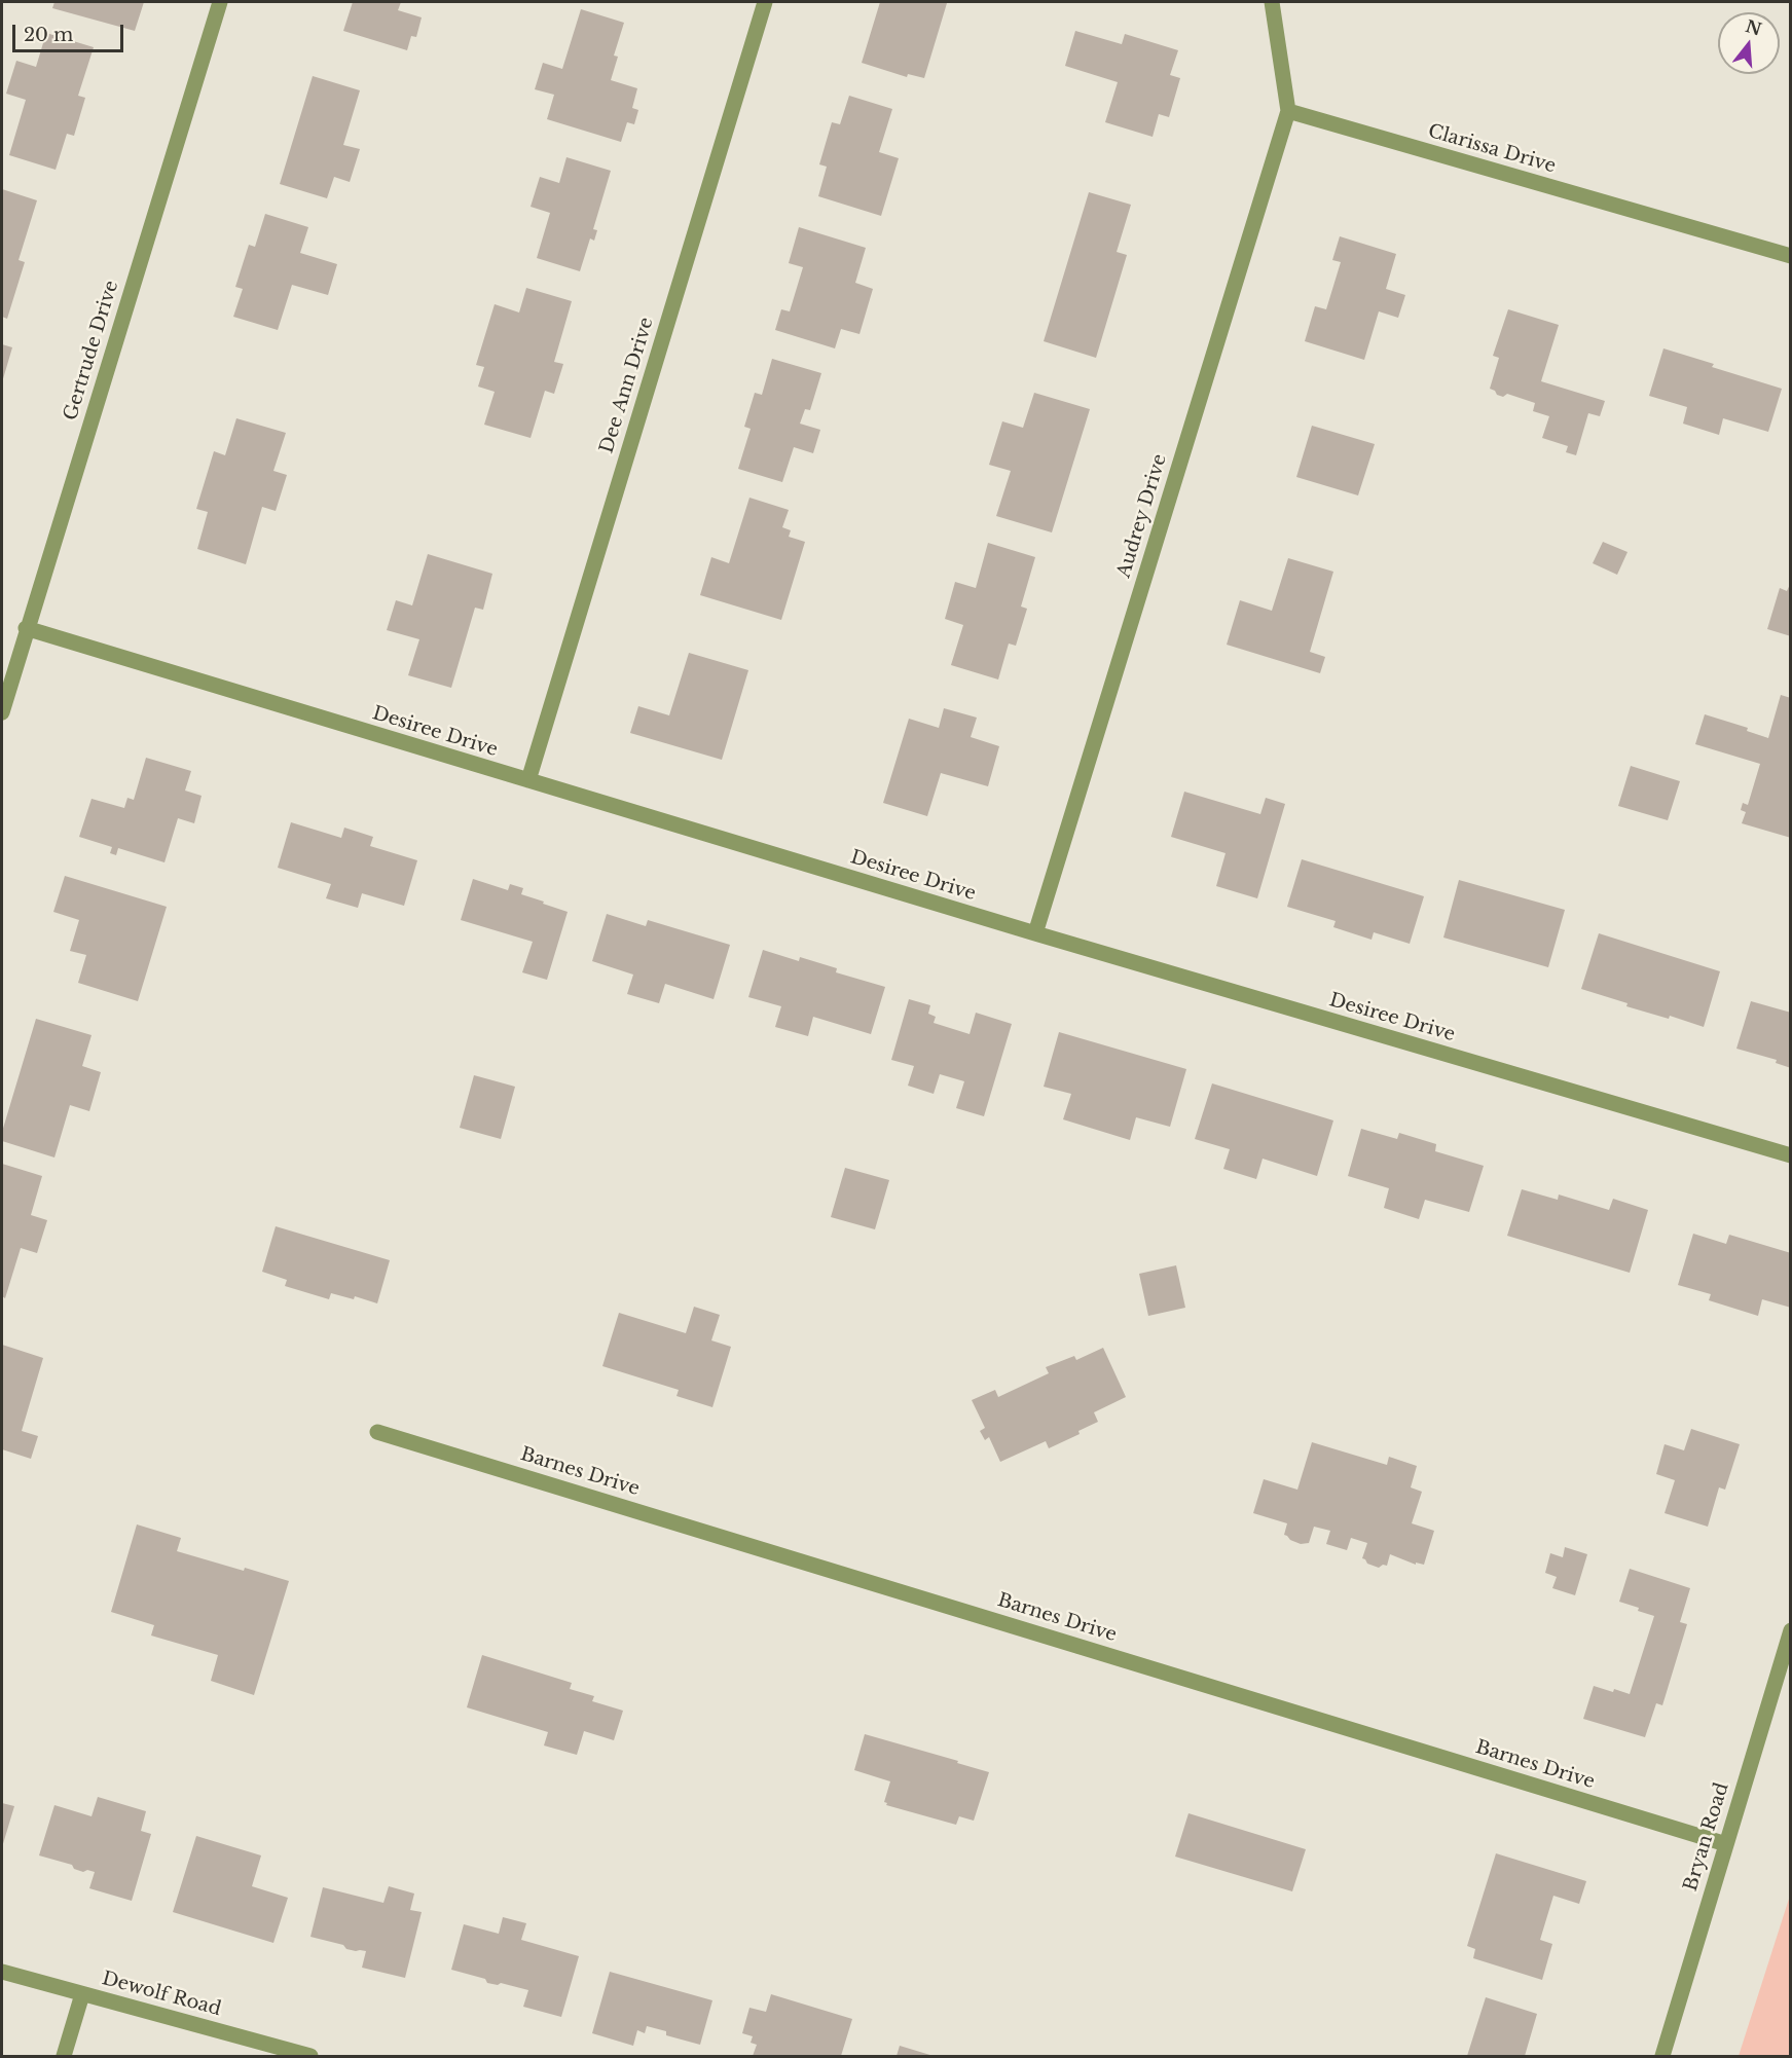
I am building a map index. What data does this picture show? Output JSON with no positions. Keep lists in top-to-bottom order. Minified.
{"streets":{"street":["Clarissa Drive","Gertrude Drive","Dee Ann Drive","Audrey Drive","Desiree Drive","Barnes Drive","Bryan Road","Dewolf Road"]},"crossings":[["Clarissa Drive","Audrey Drive"],["Gertrude Drive","Desiree Drive"],["Dee Ann Drive","Desiree Drive"],["Audrey Drive","Desiree Drive"],["Barnes Drive","Bryan Road"]],"scale_bar":"20 m","north":"top"}
